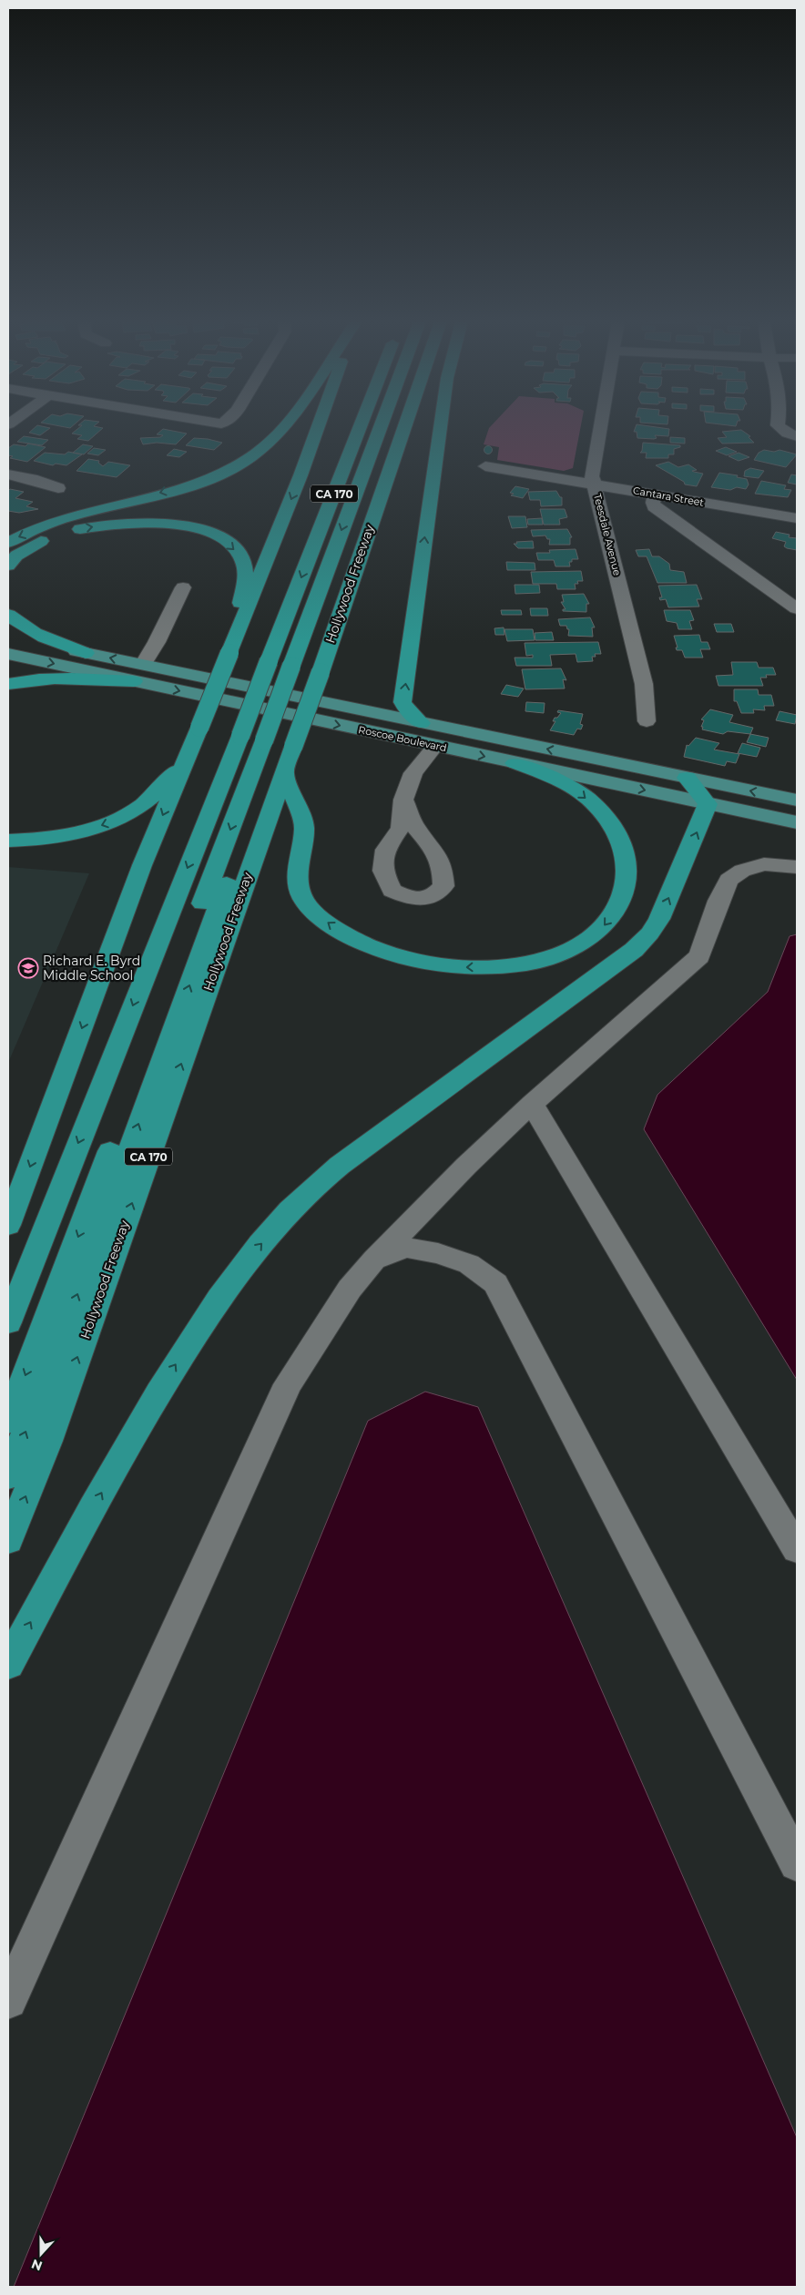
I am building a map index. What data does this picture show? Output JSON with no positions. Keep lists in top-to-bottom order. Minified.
{"streets":{"highway":["CA 170","Hollywood Freeway"],"main road":["Roscoe Boulevard"],"street":["Cantara Street","Teesdale Avenue"]},"crossings":[["Cantara Street","Teesdale Avenue"]],"places":{"school or university":["Richard E. Byrd Middle School"]},"north":"bottom"}
